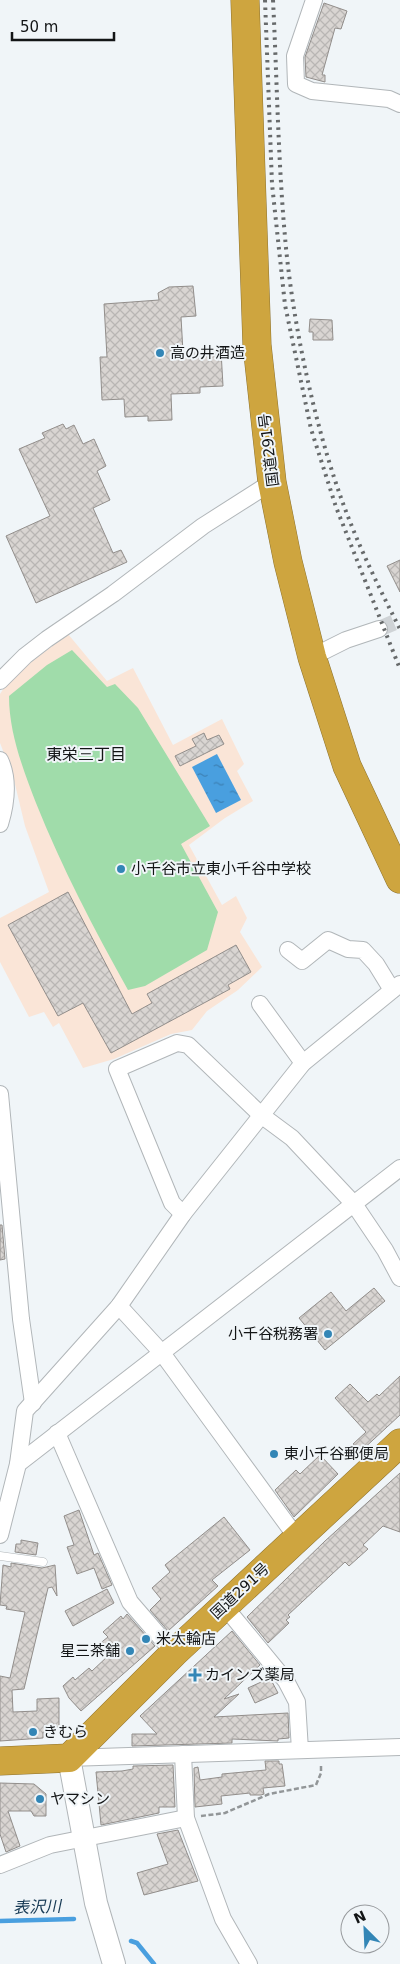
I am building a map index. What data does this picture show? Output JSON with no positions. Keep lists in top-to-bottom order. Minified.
{"streets":{"highway":["国道291号"]},"districts":["東栄三丁目"],"water":["表沢川"],"places":{"other":["高の井酒造","小千谷市立東小千谷中学校","小千谷税務署","東小千谷郵便局","米太輪店","星三茶舗","きむら","ヤマシン"],"health":["カインズ薬局"]},"scale_bar":"50 m","north":"top left"}
